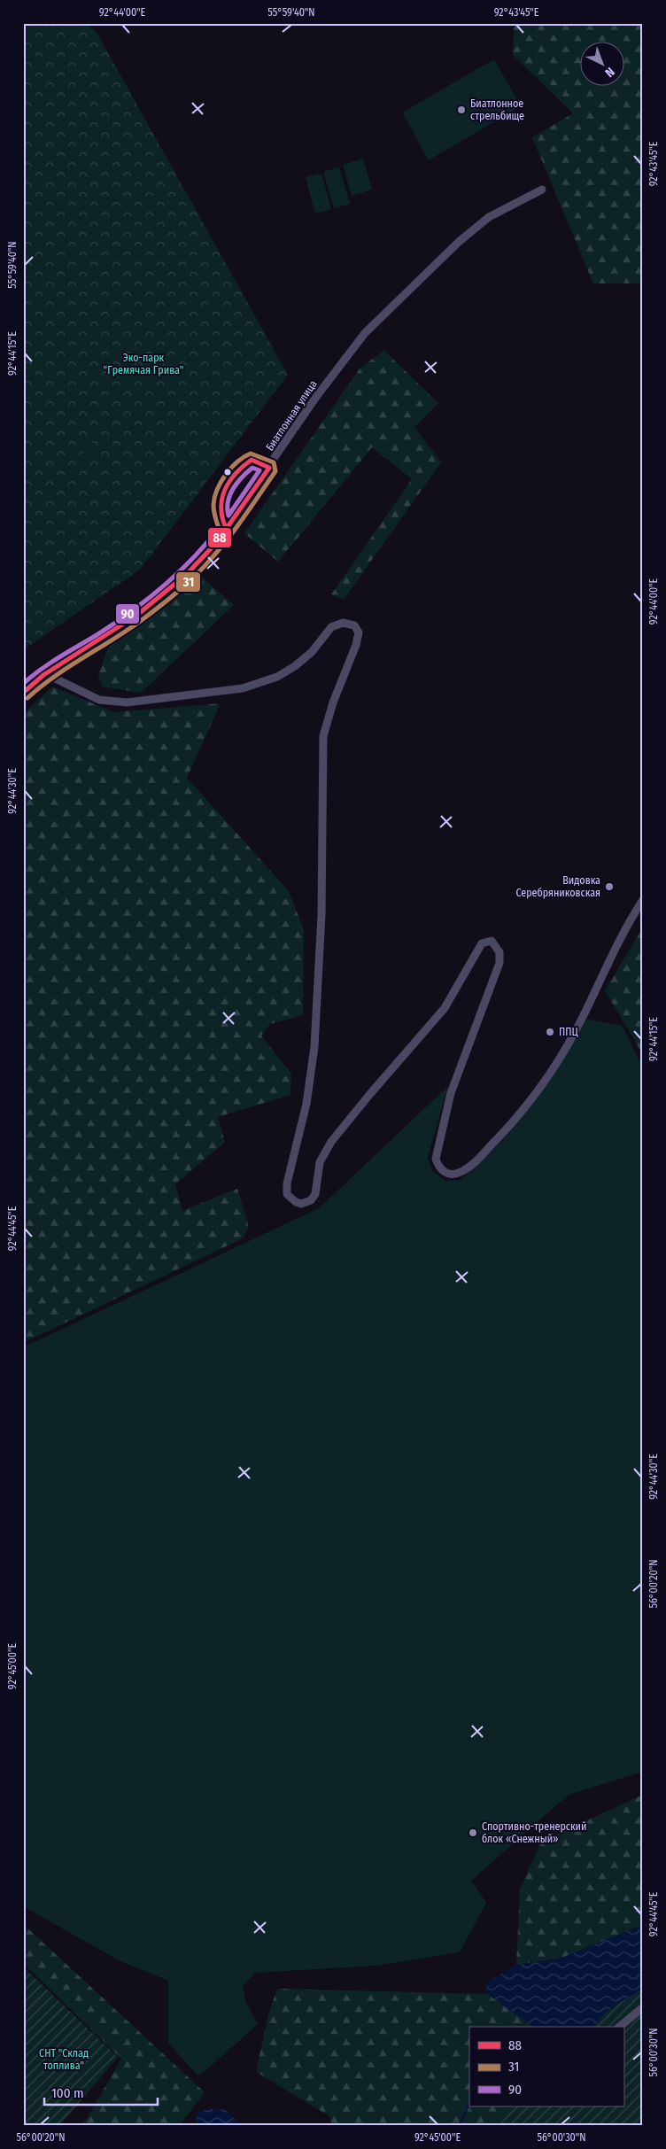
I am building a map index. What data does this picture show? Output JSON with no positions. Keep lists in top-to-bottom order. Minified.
{"streets":{"street":["Биатлонная улица"]},"parks":["Эко-парк \"Гремячая Грива\"","СНТ \"Склад топлива\""],"places":["Биатлонное стрельбище","Видовка Серебряниковская","ППЦ","Спортивно-тренерский блок «Снежный»"],"lines":["transit line 31","transit line 88","transit line 90"],"legend":["88","31","90"],"scale_bar":"100 m","north":"bottom right","coordinates":["92°44'00\"E","55°59'40\"N","92°43'45\"E","92°44'15\"E","92°44'30\"E","92°44'45\"E","56°00'20\"N","92°45'00\"E","56°00'30\"N"]}
